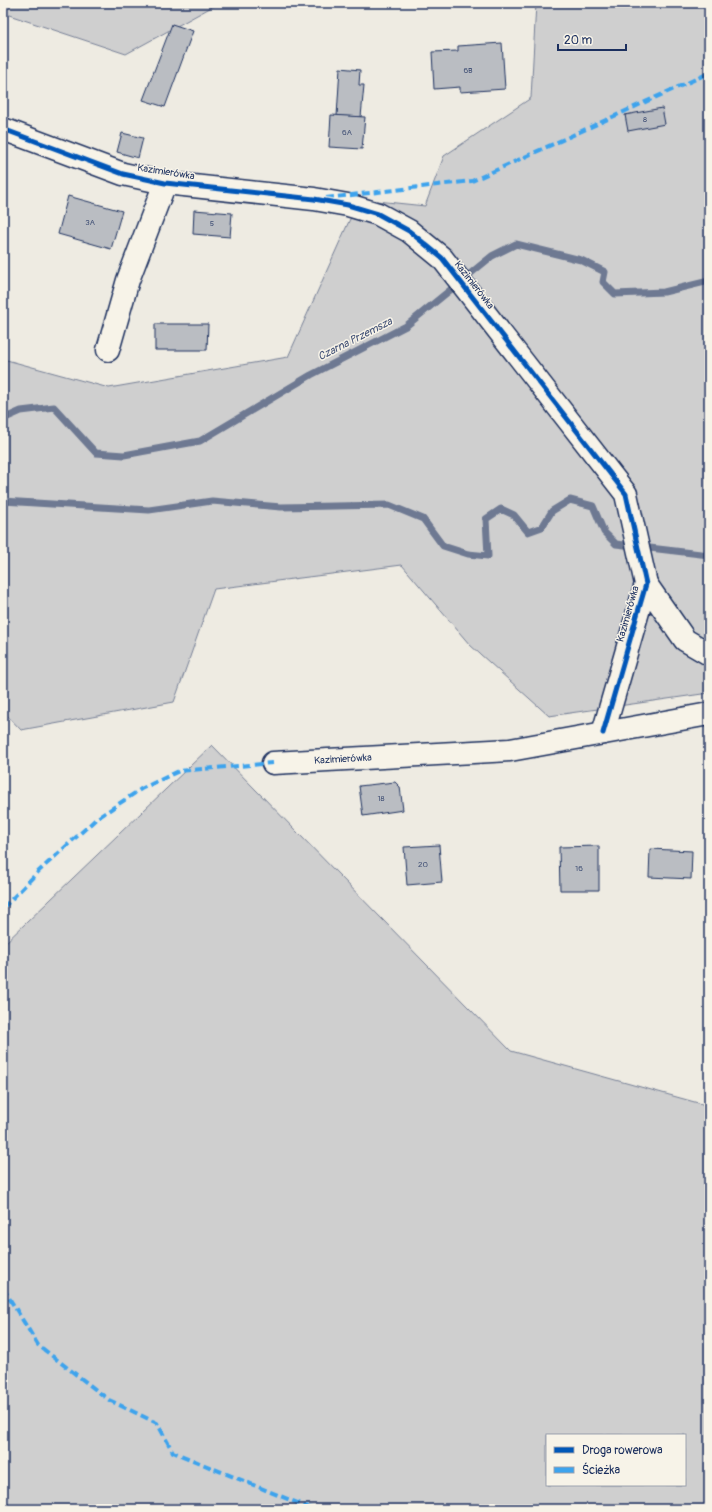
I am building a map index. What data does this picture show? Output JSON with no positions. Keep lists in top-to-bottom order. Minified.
{"streets":{"street":["Kazimierówka"]},"water":["Czarna Przemsza"],"house_numbers":["6B","8","6A","3A","5","18","20","16"],"legend":["Droga rowerowa","Ścieżka"],"scale_bar":"20 m"}
